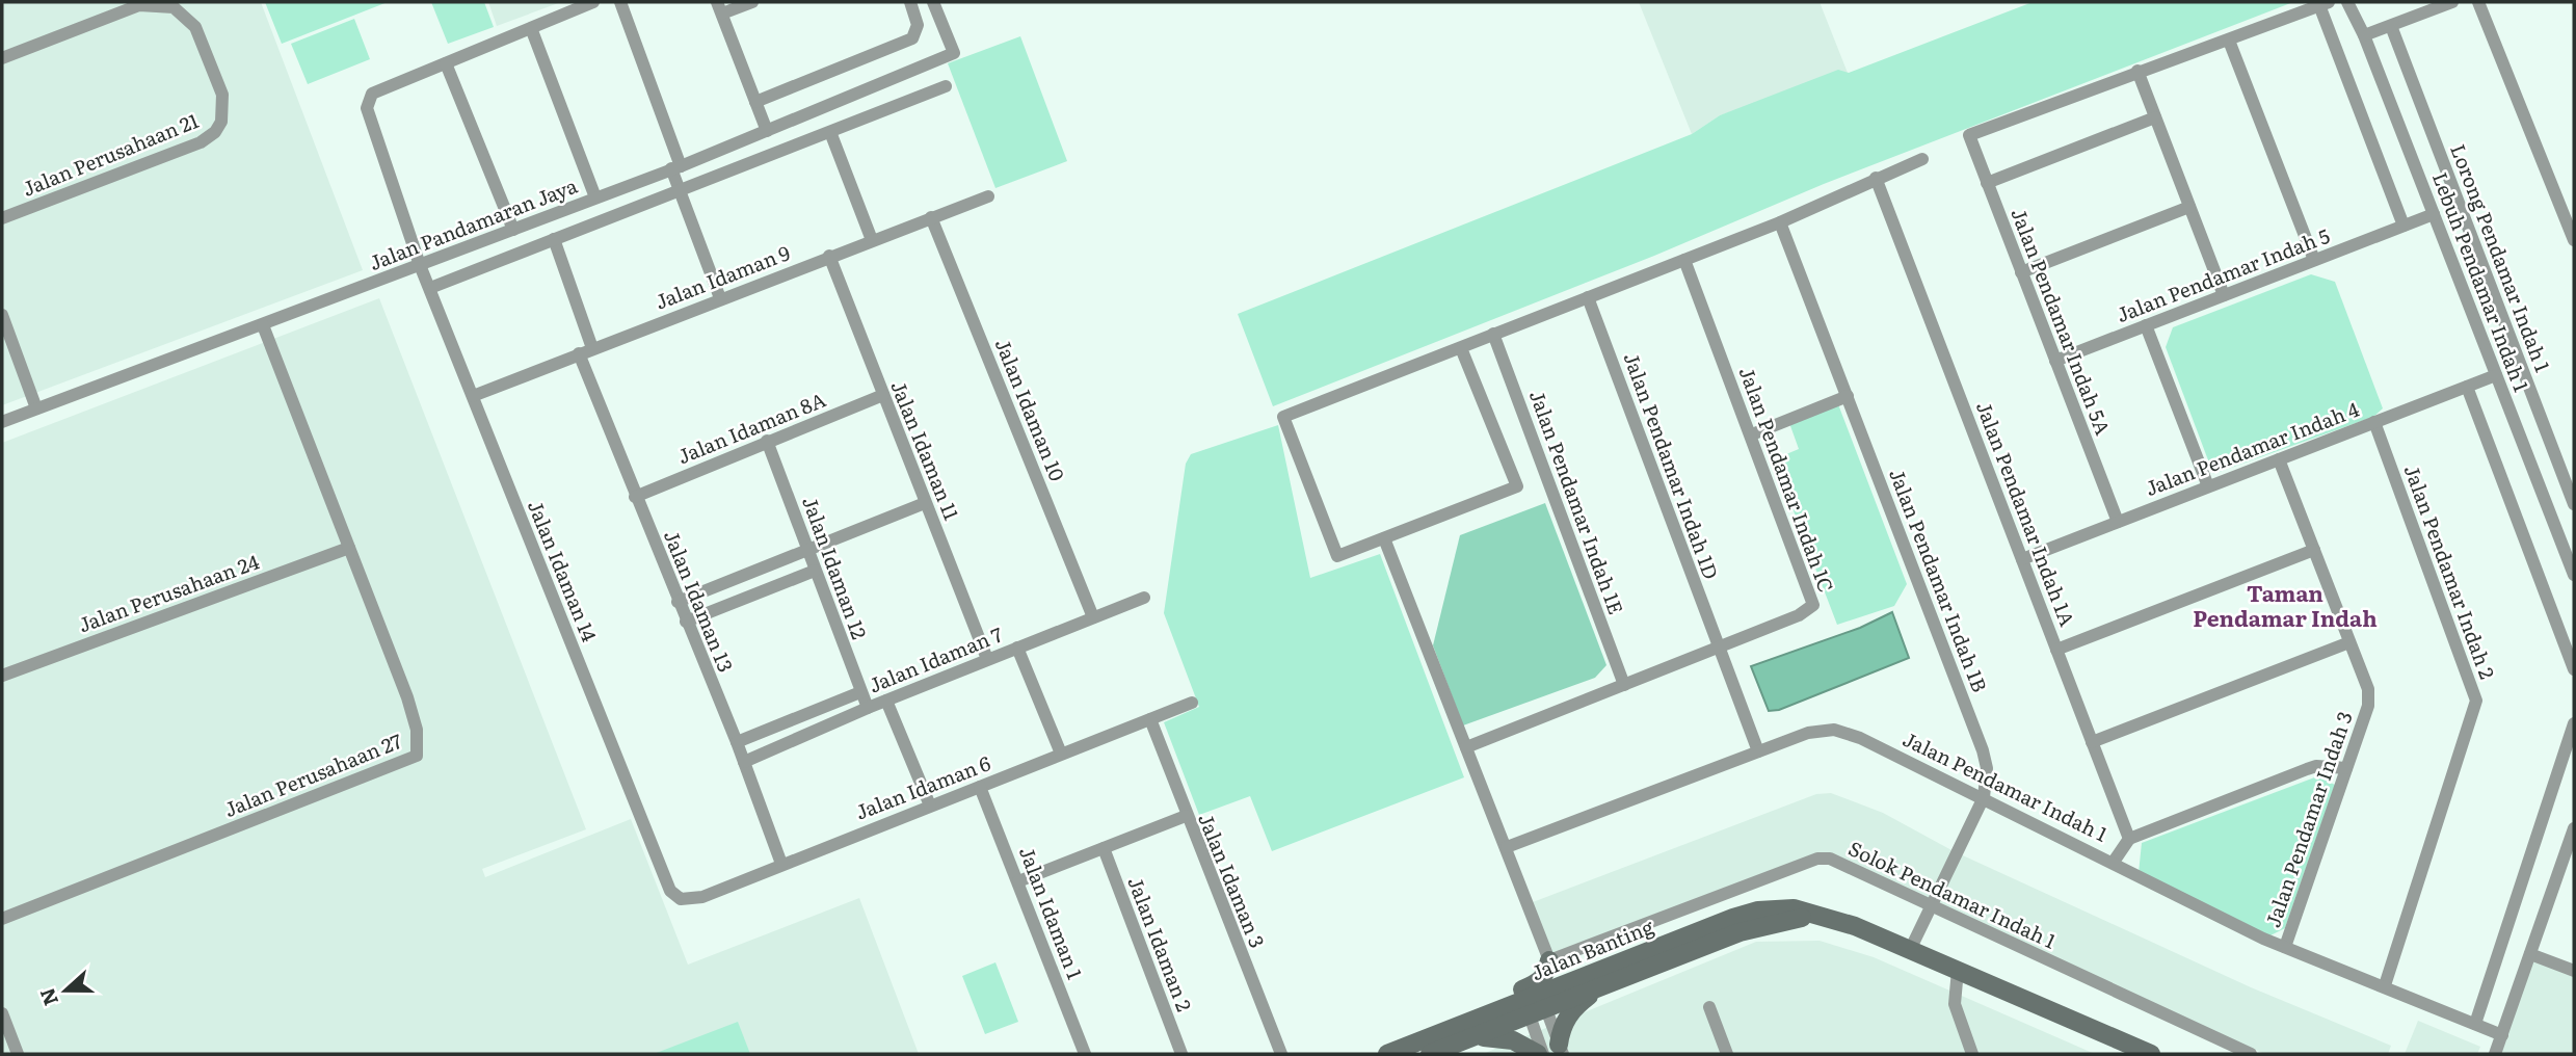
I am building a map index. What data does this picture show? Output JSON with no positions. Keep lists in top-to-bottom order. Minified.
{"streets":{"main road":["Jalan Banting"],"street":["Jalan Perusahaan 21","Jalan Pandamaran Jaya","Lorong Pendamar Indah 1","Jalan Pendamar Indah 5","Jalan Idaman 9","Lebuh Pendamar Indah 1","Jalan Pendamar Indah 5A","Jalan Idaman 10","Jalan Idaman 8A","Jalan Pendamar Indah 4","Jalan Idaman 11","Jalan Pendamar Indah 1D","Jalan Pendamar Indah 1C","Jalan Pendamar Indah 1E","Jalan Pendamar Indah 1A","Jalan Idaman 12","Jalan Idaman 14","Jalan Pendamar Indah 2","Jalan Pendamar Indah 1B","Jalan Perusahaan 24","Jalan Idaman 13","Jalan Idaman 7","Jalan Perusahaan 27","Jalan Pendamar Indah 1","Jalan Idaman 6","Jalan Pendamar Indah 3","Jalan Idaman 3","Solok Pendamar Indah 1","Jalan Idaman 1","Jalan Idaman 2"]},"crossings":[["Jalan Pandamaran Jaya","Jalan Idaman 14"],["Jalan Pandamaran Jaya","Jalan Perusahaan 27"],["Jalan Pendamar Indah 5","Lebuh Pendamar Indah 1"],["Jalan Pendamar Indah 5","Jalan Pendamar Indah 5A"],["Jalan Idaman 9","Jalan Idaman 10"],["Jalan Idaman 9","Jalan Idaman 11"],["Jalan Idaman 9","Jalan Idaman 14"],["Jalan Idaman 9","Jalan Idaman 13"],["Lebuh Pendamar Indah 1","Jalan Pendamar Indah 4"],["Jalan Pendamar Indah 5A","Jalan Pendamar Indah 4"],["Jalan Idaman 10","Jalan Idaman 7"],["Jalan Idaman 8A","Jalan Idaman 11"],["Jalan Idaman 8A","Jalan Idaman 12"],["Jalan Idaman 8A","Jalan Idaman 13"],["Jalan Pendamar Indah 4","Jalan Pendamar Indah 1A"],["Jalan Pendamar Indah 4","Jalan Pendamar Indah 2"],["Jalan Pendamar Indah 4","Jalan Pendamar Indah 3"],["Jalan Idaman 11","Jalan Idaman 7"],["Jalan Pendamar Indah 1D","Jalan Pendamar Indah 1C"],["Jalan Pendamar Indah 1D","Jalan Pendamar Indah 1"],["Jalan Pendamar Indah 1C","Jalan Pendamar Indah 1E"],["Jalan Idaman 12","Jalan Idaman 7"],["Jalan Idaman 14","Jalan Idaman 6"],["Jalan Pendamar Indah 2","Jalan Pendamar Indah 1"],["Jalan Pendamar Indah 1B","Jalan Pendamar Indah 1"],["Jalan Pendamar Indah 1B","Solok Pendamar Indah 1"],["Jalan Pendamar Indah 1B","Jalan Banting"],["Jalan Perusahaan 24","Jalan Perusahaan 27"],["Jalan Idaman 13","Jalan Idaman 7"],["Jalan Idaman 13","Jalan Idaman 6"],["Jalan Pendamar Indah 1","Jalan Pendamar Indah 3"],["Jalan Idaman 6","Jalan Idaman 3"],["Jalan Idaman 6","Jalan Idaman 1"]],"districts":["Taman Pendamar Indah"],"north":"left"}
